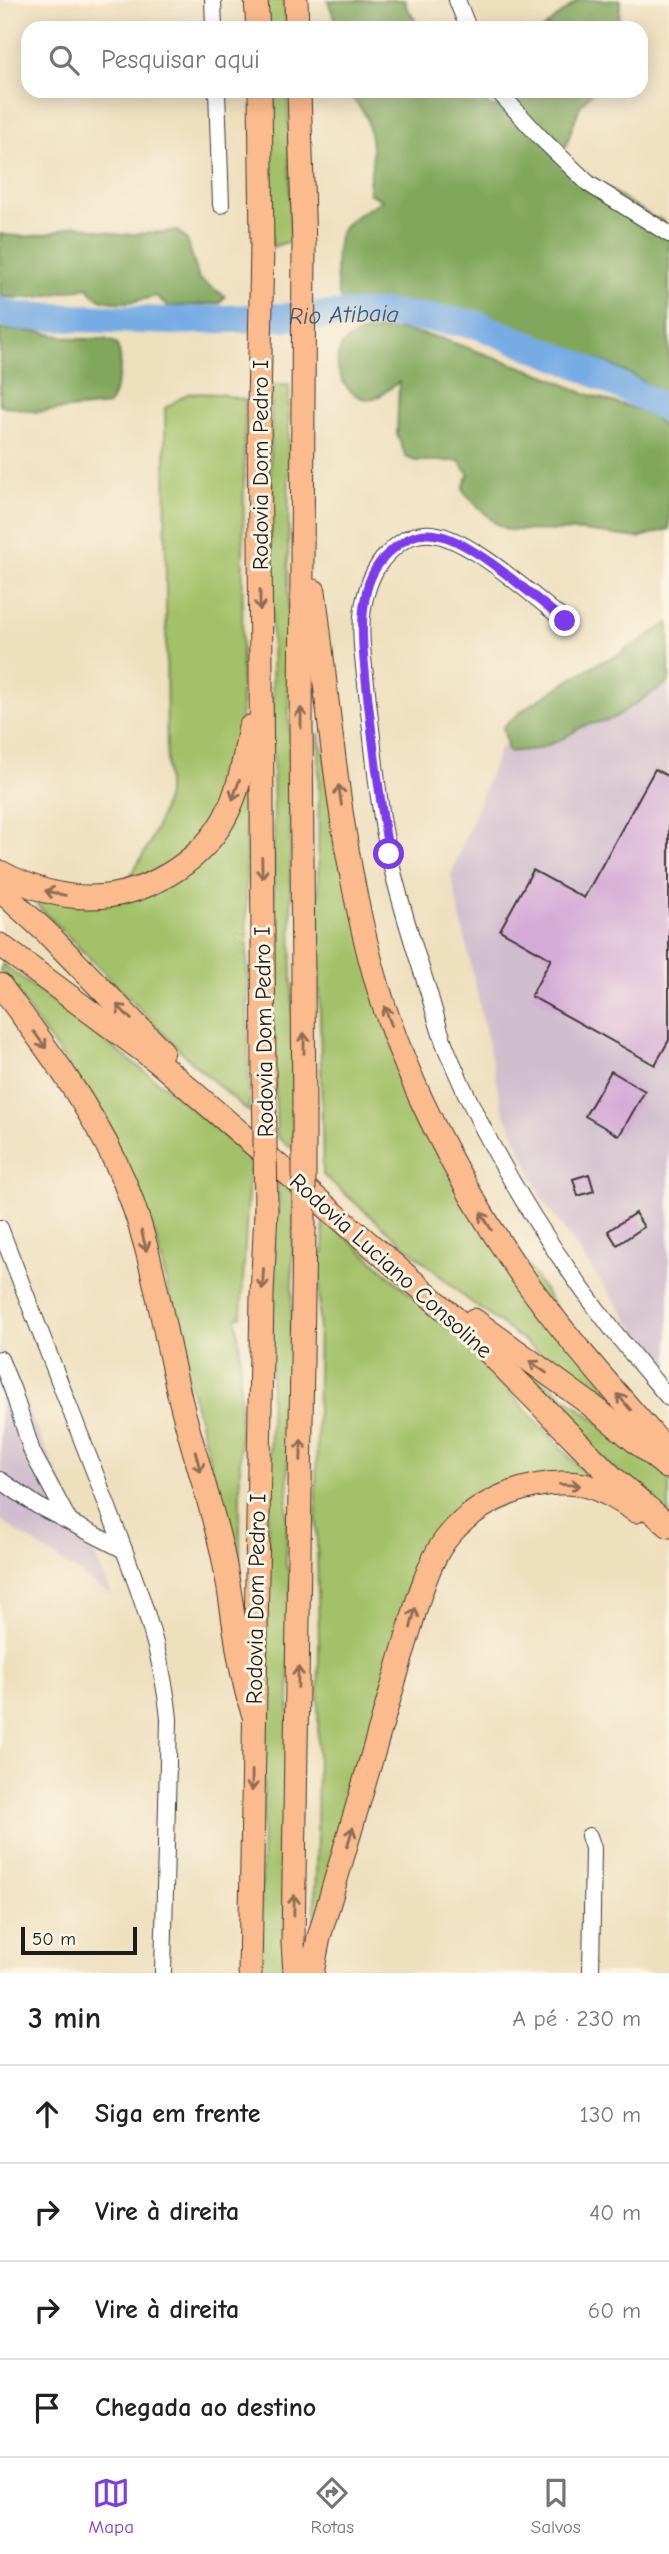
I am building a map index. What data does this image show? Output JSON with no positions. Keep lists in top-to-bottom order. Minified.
{"streets":{"highway":["Rodovia Dom Pedro I","Rodovia Luciano Consoline"]},"water":["Rio Atibaia"],"scale_bar":"50 m","page":{"search":"Pesquisar aqui","scale":"50 m","heading":["3 min","A pé · 230 m"],"list":[["Siga em frente","130 m"],["Vire à direita","40 m"],["Vire à direita","60 m"],"Chegada ao destino"],"nav":["Mapa","Rotas","Salvos"]}}
